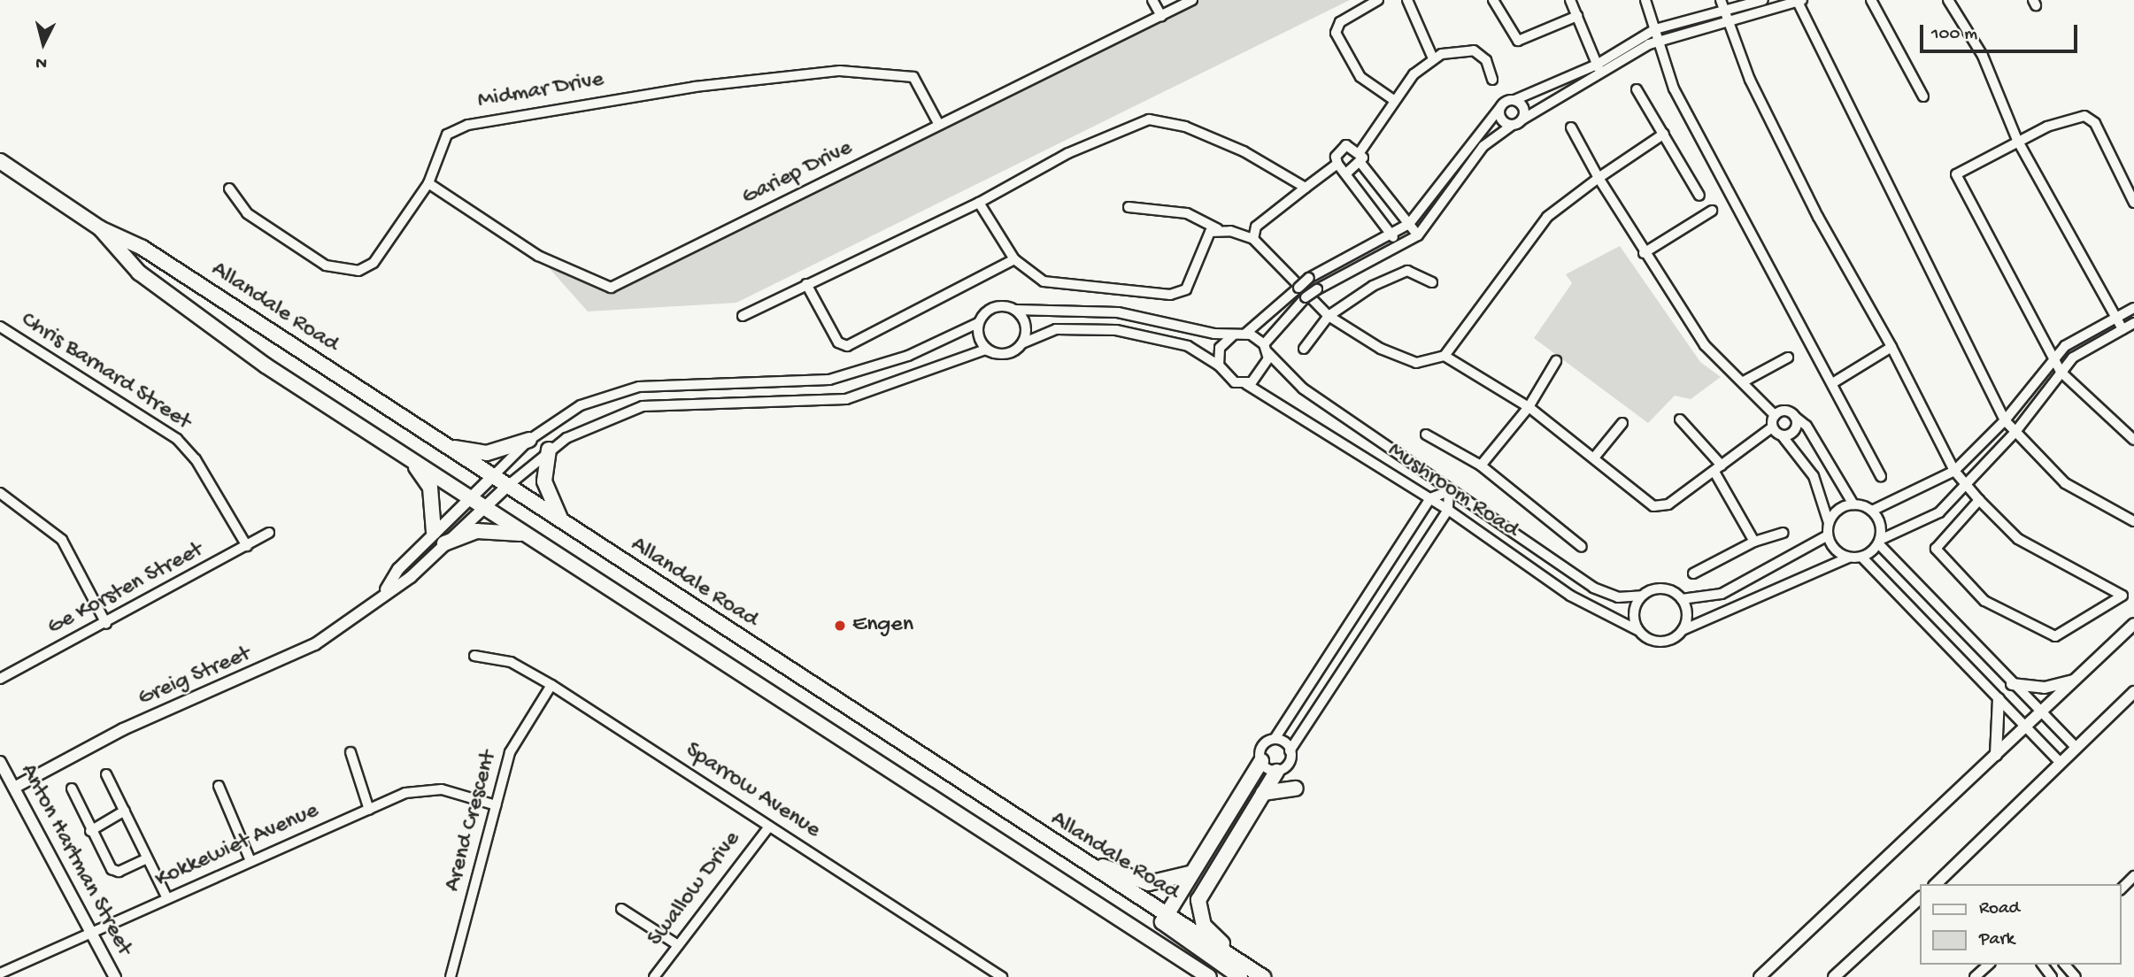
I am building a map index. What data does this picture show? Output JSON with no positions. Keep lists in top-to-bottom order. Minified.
{"streets":{"main road":["Allandale Road"],"street":["Midmar Drive","Gariep Drive","Chris Barnard Street","Mushroom Road","Ge Korsten Street","Greig Street","Sparrow Avenue","Arend Crescent","Kokkewiet Avenue","Anton Hartman Street","Swallow Drive"]},"crossings":[["Midmar Drive","Gariep Drive"],["Allandale Road","Greig Street"],["Chris Barnard Street","Ge Korsten Street"],["Greig Street","Anton Hartman Street"],["Sparrow Avenue","Arend Crescent"],["Sparrow Avenue","Swallow Drive"],["Arend Crescent","Kokkewiet Avenue"],["Kokkewiet Avenue","Anton Hartman Street"]],"places":["Engen"],"legend":["Road","Park"],"scale_bar":"100 m","north":"bottom"}
